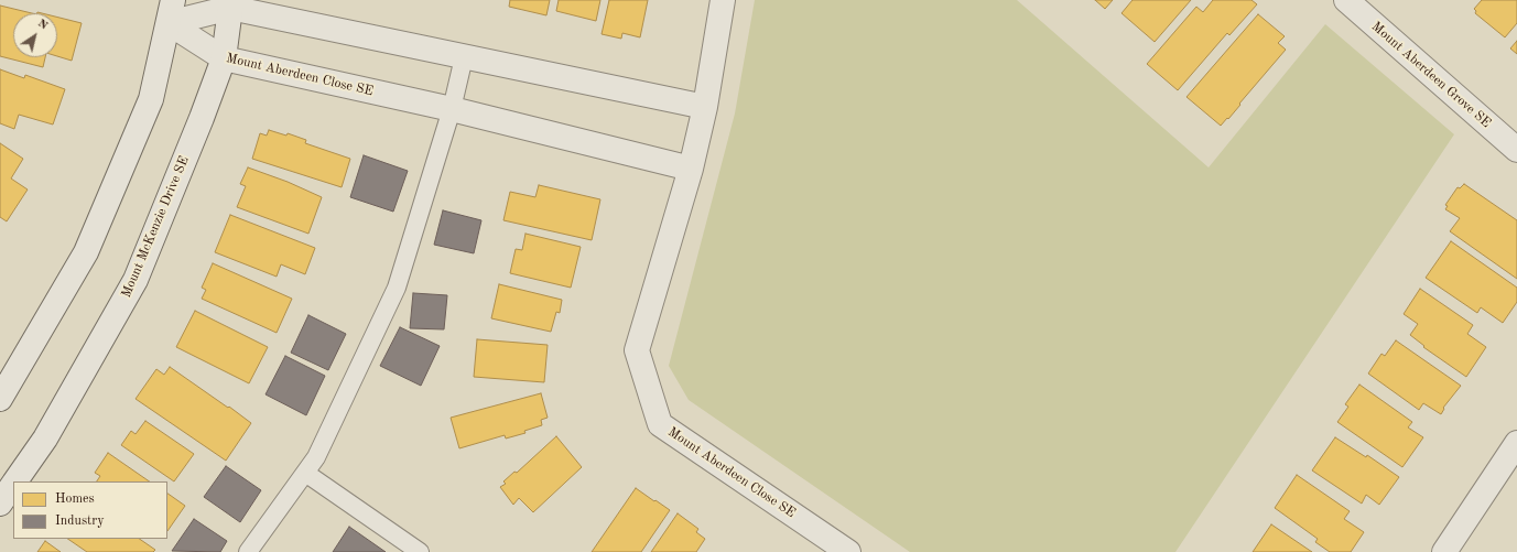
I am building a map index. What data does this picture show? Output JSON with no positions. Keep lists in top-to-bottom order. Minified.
{"streets":{"street":["Mount Aberdeen Close SE","Mount Aberdeen Grove SE","Mount McKenzie Drive SE"]},"crossings":[["Mount Aberdeen Close SE","Mount McKenzie Drive SE"]],"legend":["Homes","Industry"],"north":"top right"}
